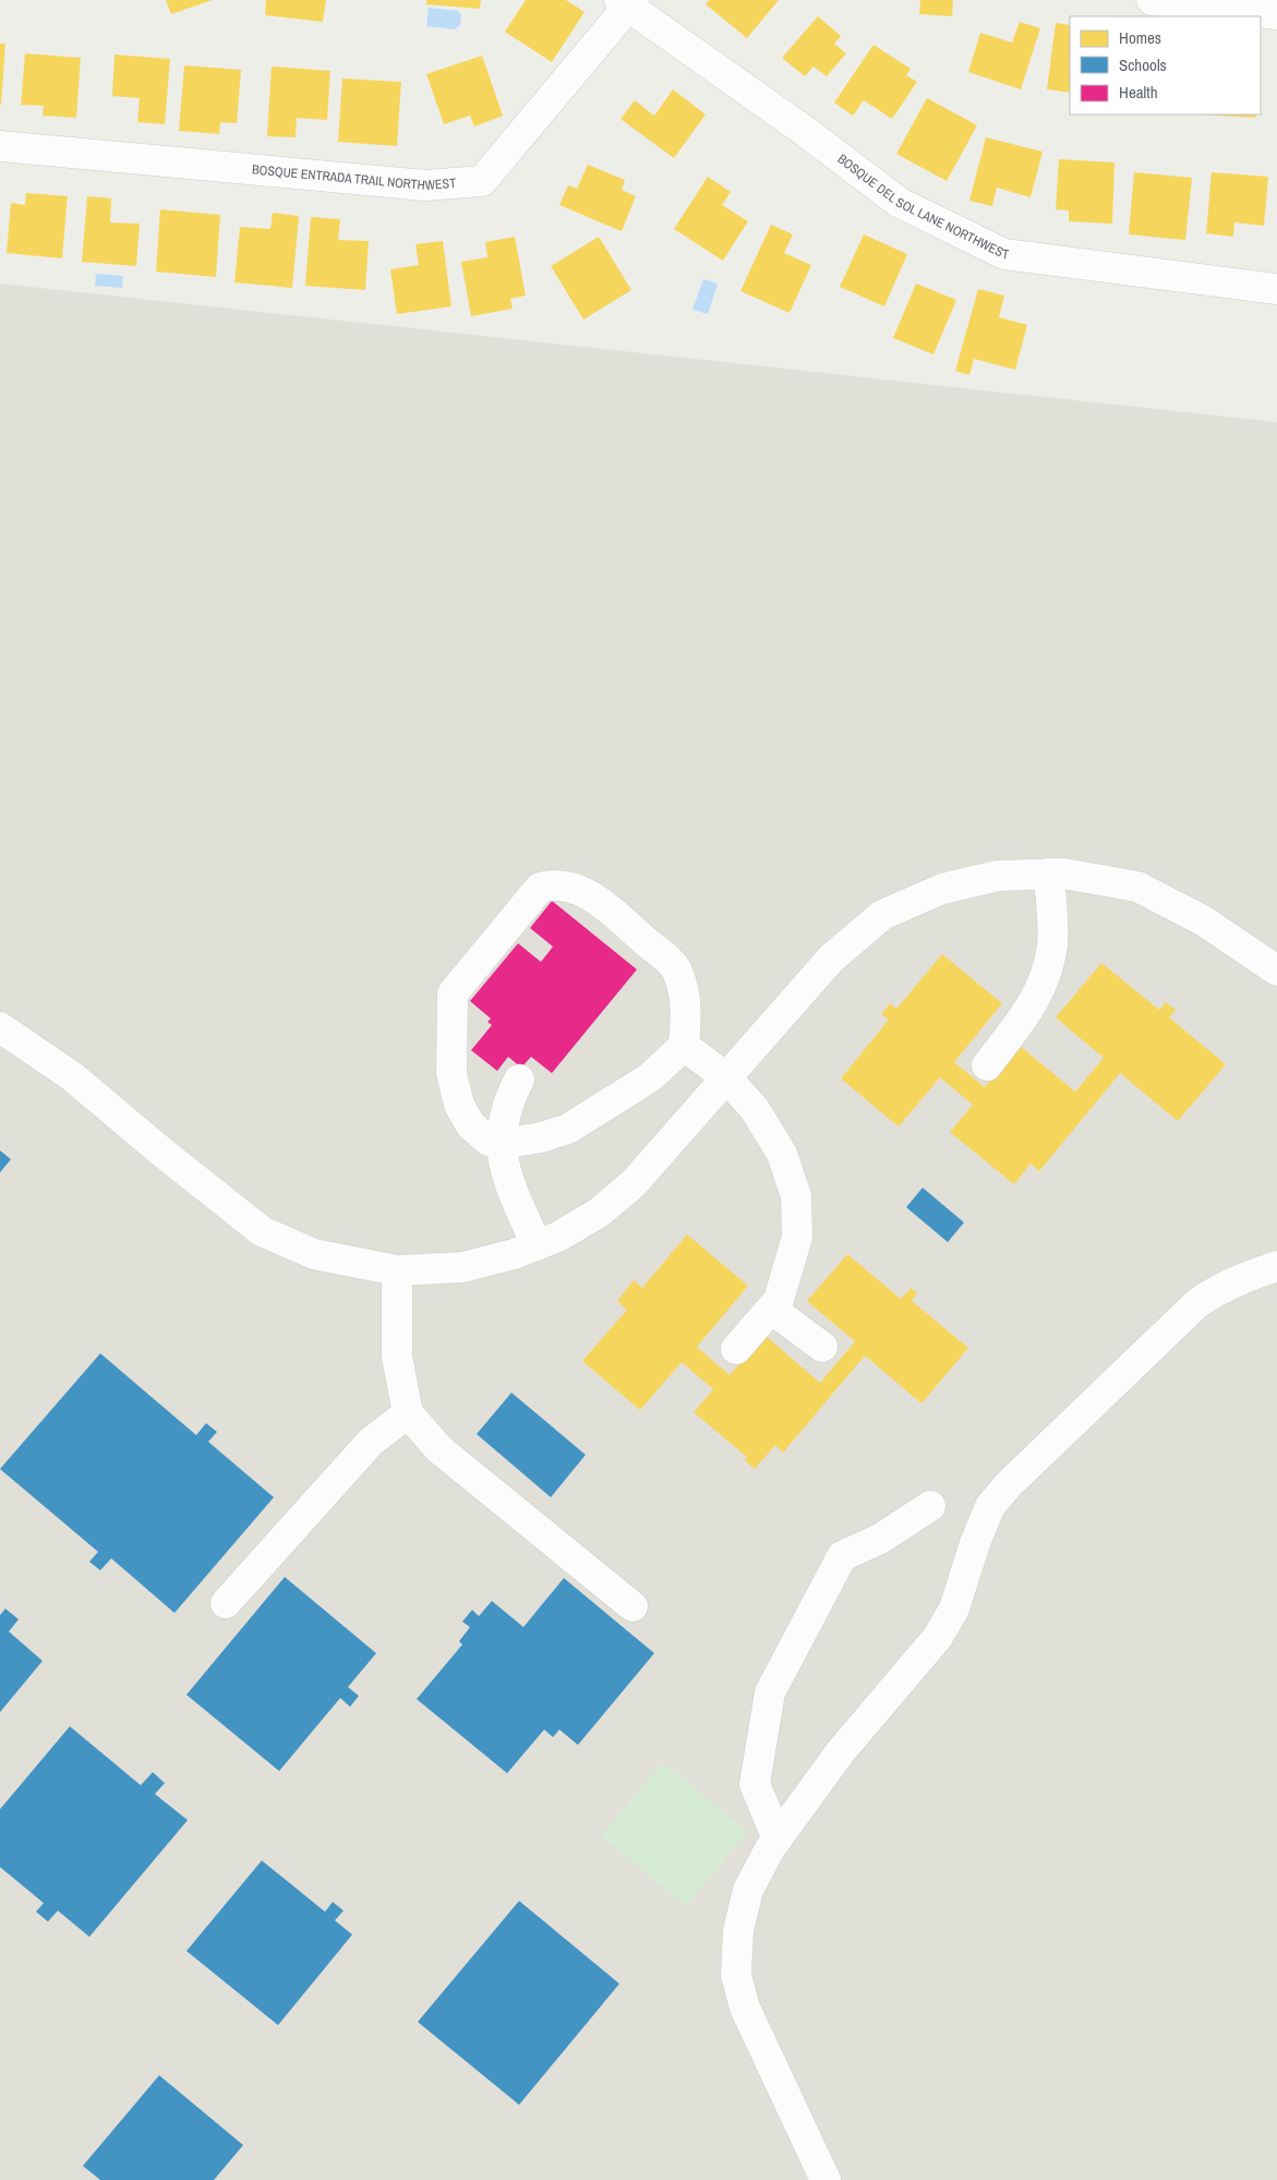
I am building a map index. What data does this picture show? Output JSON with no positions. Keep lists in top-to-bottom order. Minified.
{"streets":{"street":["BOSQUE ENTRADA TRAIL NORTHWEST","BOSQUE DEL SOL LANE NORTHWEST"]},"crossings":[["BOSQUE ENTRADA TRAIL NORTHWEST","BOSQUE DEL SOL LANE NORTHWEST"]],"legend":["Homes","Schools","Health"]}
